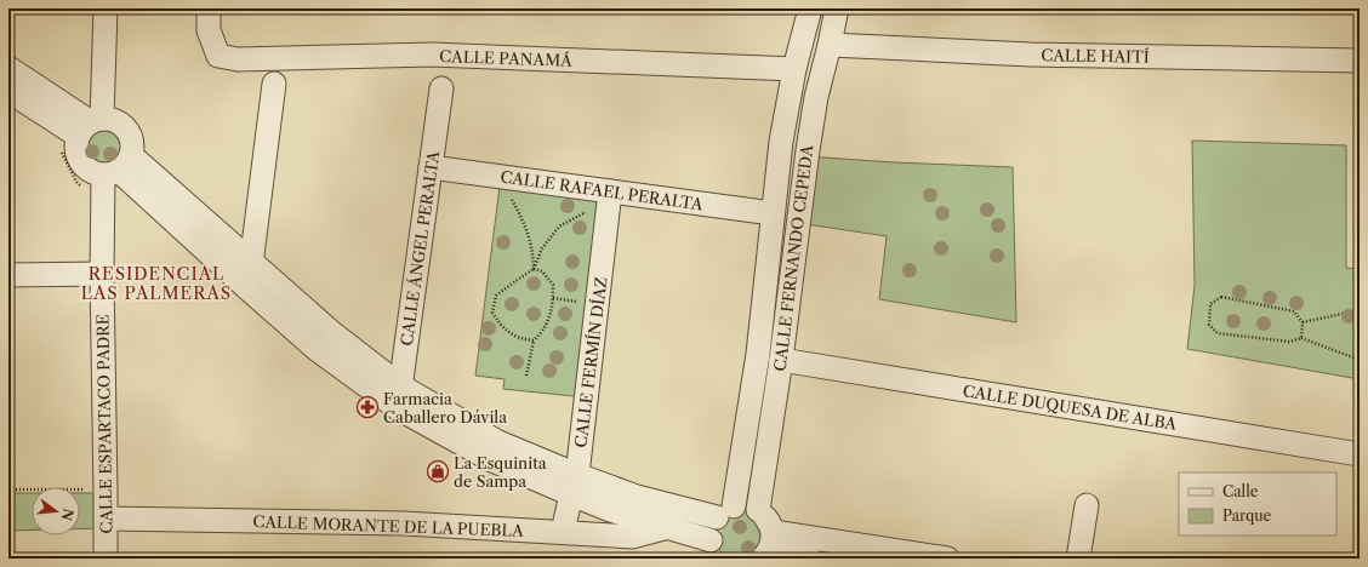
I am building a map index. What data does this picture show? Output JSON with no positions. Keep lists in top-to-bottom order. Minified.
{"streets":{"street":["CALLE HAITÍ","CALLE PANAMÁ","CALLE RAFAEL PERALTA","CALLE ÁNGEL PERALTA","CALLE FERNANDO CEPEDA","CALLE FERMÍN DÍAZ","CALLE DUQUESA DE ALBA","CALLE ESPARTACO PADRE","CALLE MORANTE DE LA PUEBLA"]},"crossings":[["CALLE HAITÍ","CALLE FERNANDO CEPEDA"],["CALLE PANAMÁ","CALLE FERNANDO CEPEDA"],["CALLE RAFAEL PERALTA","CALLE ÁNGEL PERALTA"],["CALLE RAFAEL PERALTA","CALLE FERNANDO CEPEDA"],["CALLE RAFAEL PERALTA","CALLE FERMÍN DÍAZ"],["CALLE FERNANDO CEPEDA","CALLE DUQUESA DE ALBA"],["CALLE FERMÍN DÍAZ","CALLE MORANTE DE LA PUEBLA"],["CALLE ESPARTACO PADRE","CALLE MORANTE DE LA PUEBLA"]],"districts":["RESIDENCIAL LAS PALMERAS"],"places":{"pharmacy":["Farmacia Caballero Dávila"],"shop":["La Esquinita de Sampa"]},"legend":["Calle","Parque"],"north":"right"}
